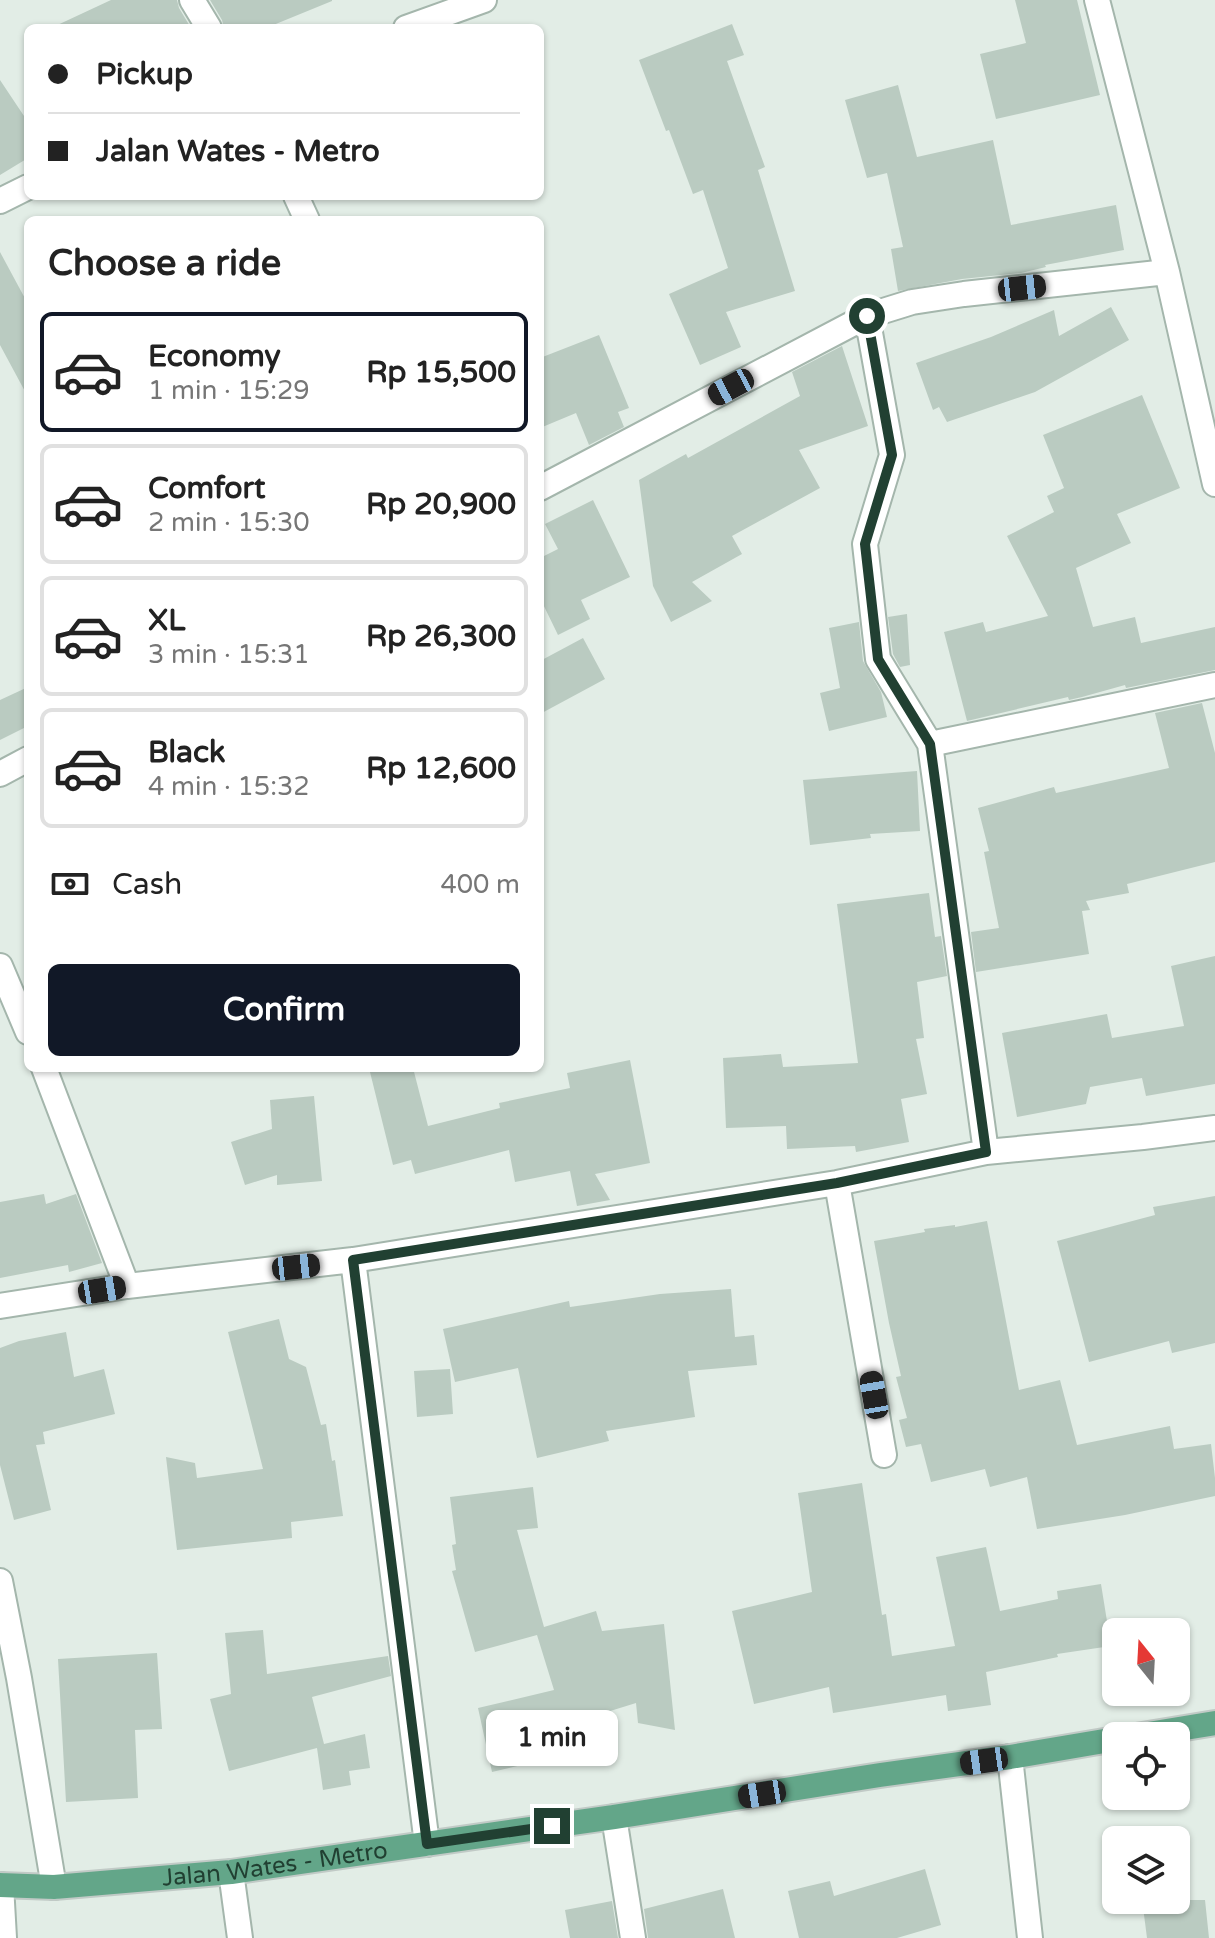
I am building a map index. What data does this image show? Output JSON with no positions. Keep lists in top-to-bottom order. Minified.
{"streets":{"main road":["Jalan Wates - Metro"]},"north":"top","page":{"banner":["Pickup","Jalan Wates - Metro"],"heading":"Choose a ride","list":[{"name":"Economy","note":"1 min · 15:29","value":"Rp 15,500"},{"name":"Comfort","note":"2 min · 15:30","value":"Rp 20,900"},{"name":"XL","note":"3 min · 15:31","value":"Rp 26,300"},{"name":"Black","note":"4 min · 15:32","value":"Rp 12,600"}],"pay":["Cash","400 m"],"buttons":"Confirm","bubble":"1 min"}}
